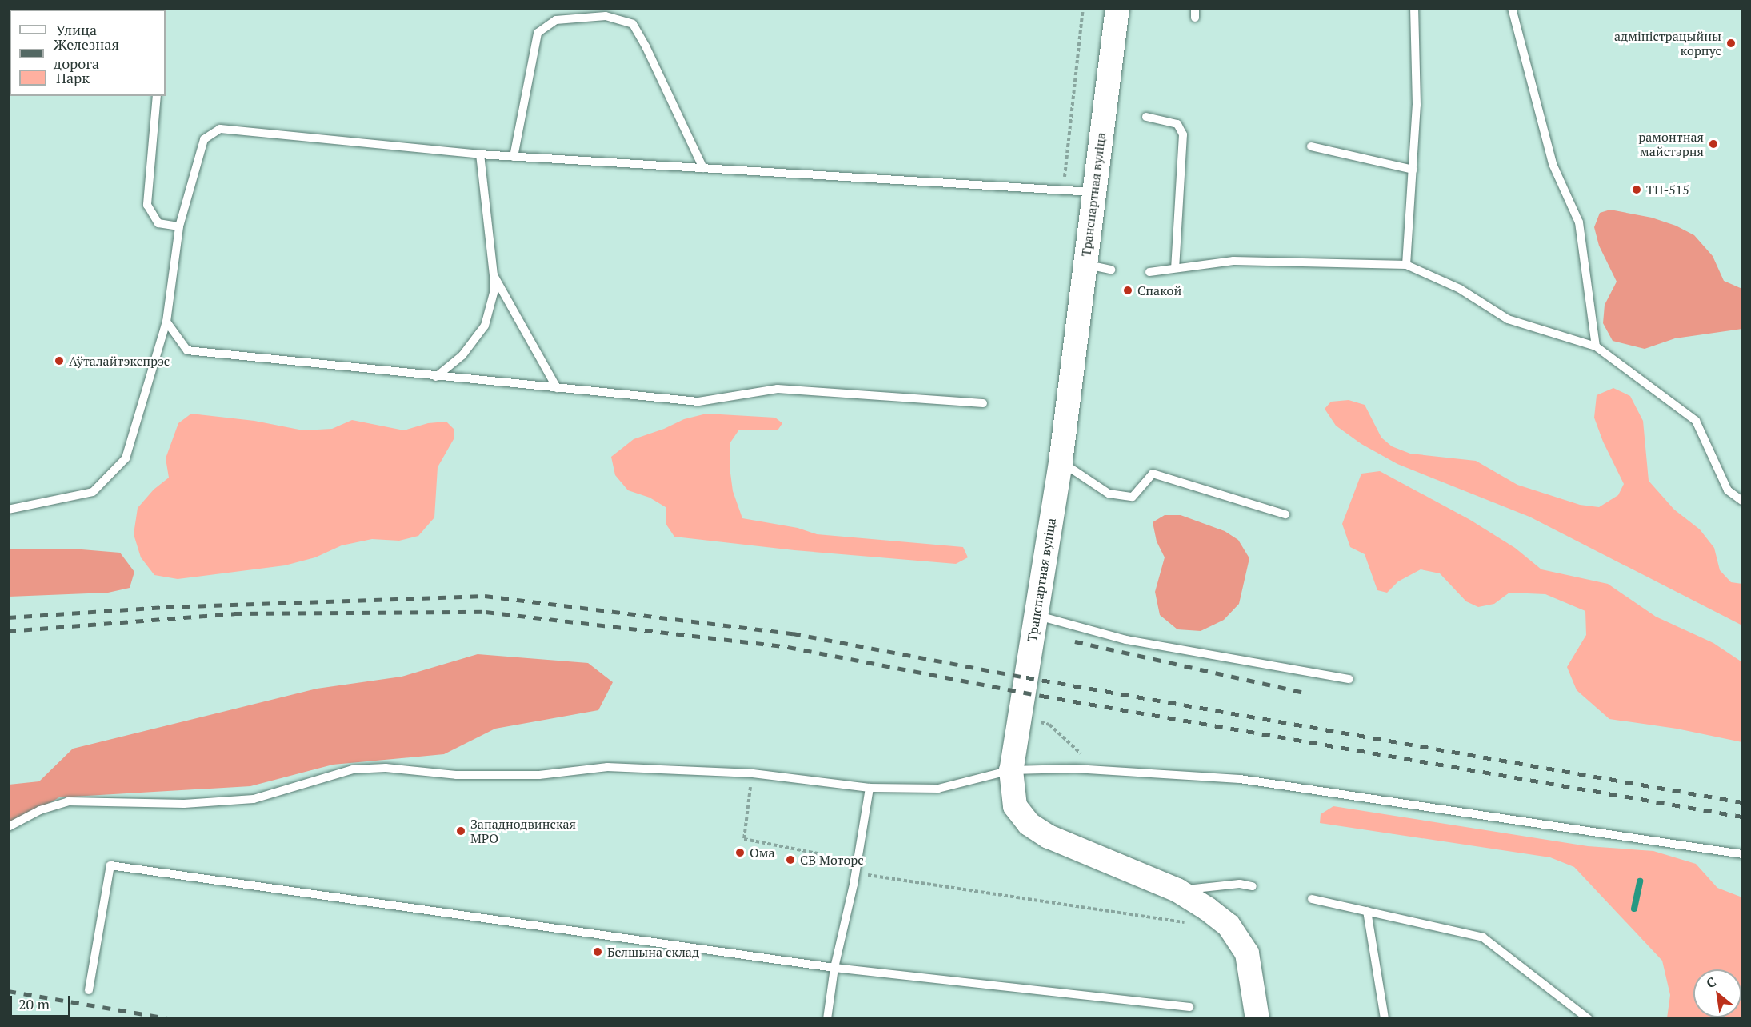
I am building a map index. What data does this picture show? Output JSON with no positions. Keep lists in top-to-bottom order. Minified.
{"streets":{"main road":["Транспартная вуліца"]},"places":["адміністрацыйны корпус","рамонтная майстэрня","ТП-515","Спакой","Аўталайтэкспрэс","Западнодвинская МРО","Ома","СВ Моторс","Белшына склад"],"legend":["Улица","Железная дорога","Парк"],"scale_bar":"20 m","north":"top left"}
